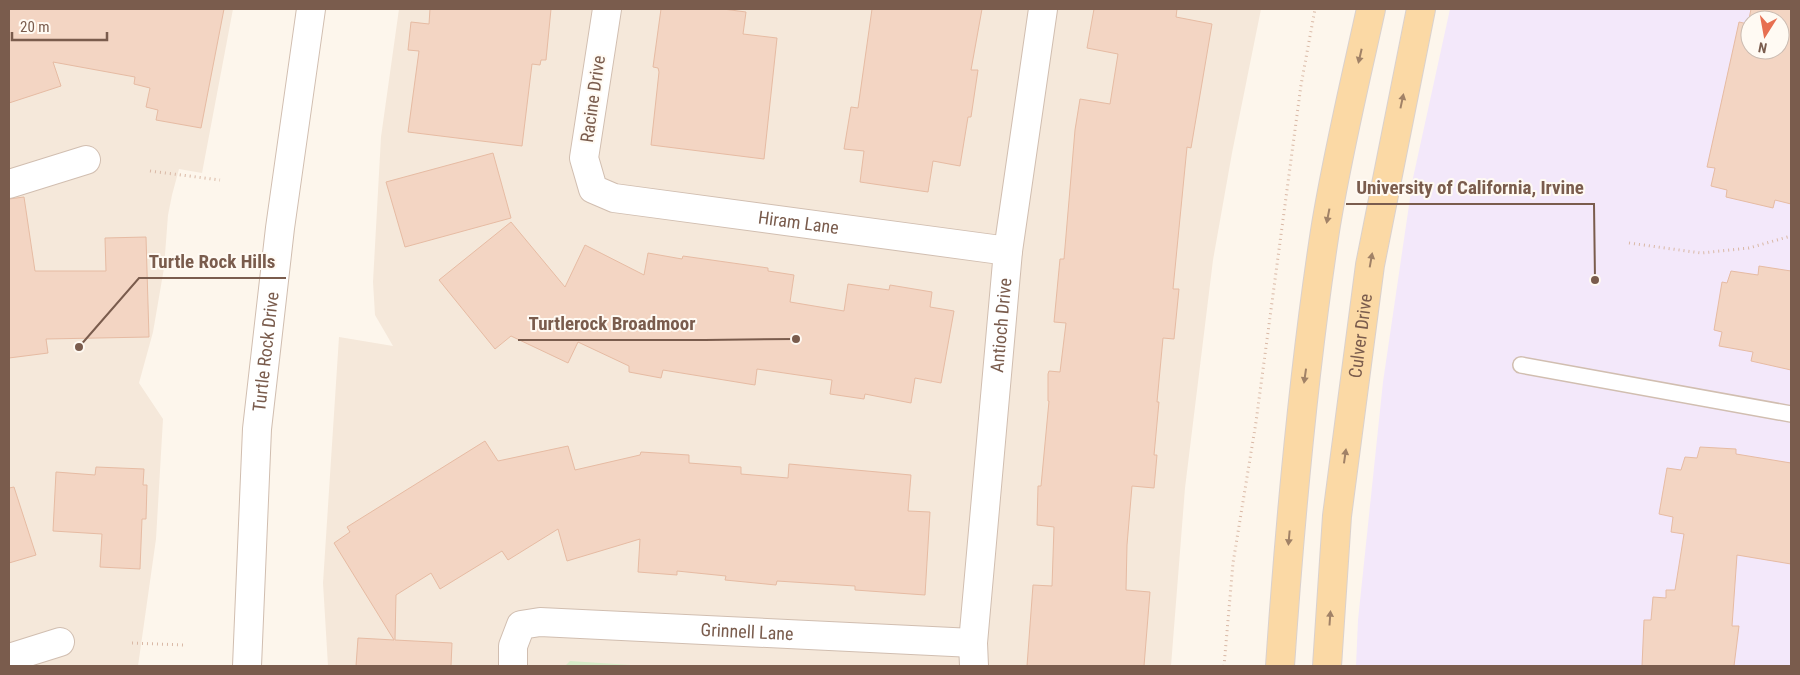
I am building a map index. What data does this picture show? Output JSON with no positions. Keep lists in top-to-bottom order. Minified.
{"streets":{"main road":["Culver Drive"],"street":["Racine Drive","Hiram Lane","Antioch Drive","Turtle Rock Drive","Grinnell Lane"]},"crossings":[["Racine Drive","Hiram Lane"],["Hiram Lane","Antioch Drive"],["Antioch Drive","Grinnell Lane"]],"places":["University of California, Irvine","Turtlerock Broadmoor","Turtle Rock Hills"],"scale_bar":"20 m","north":"bottom"}
